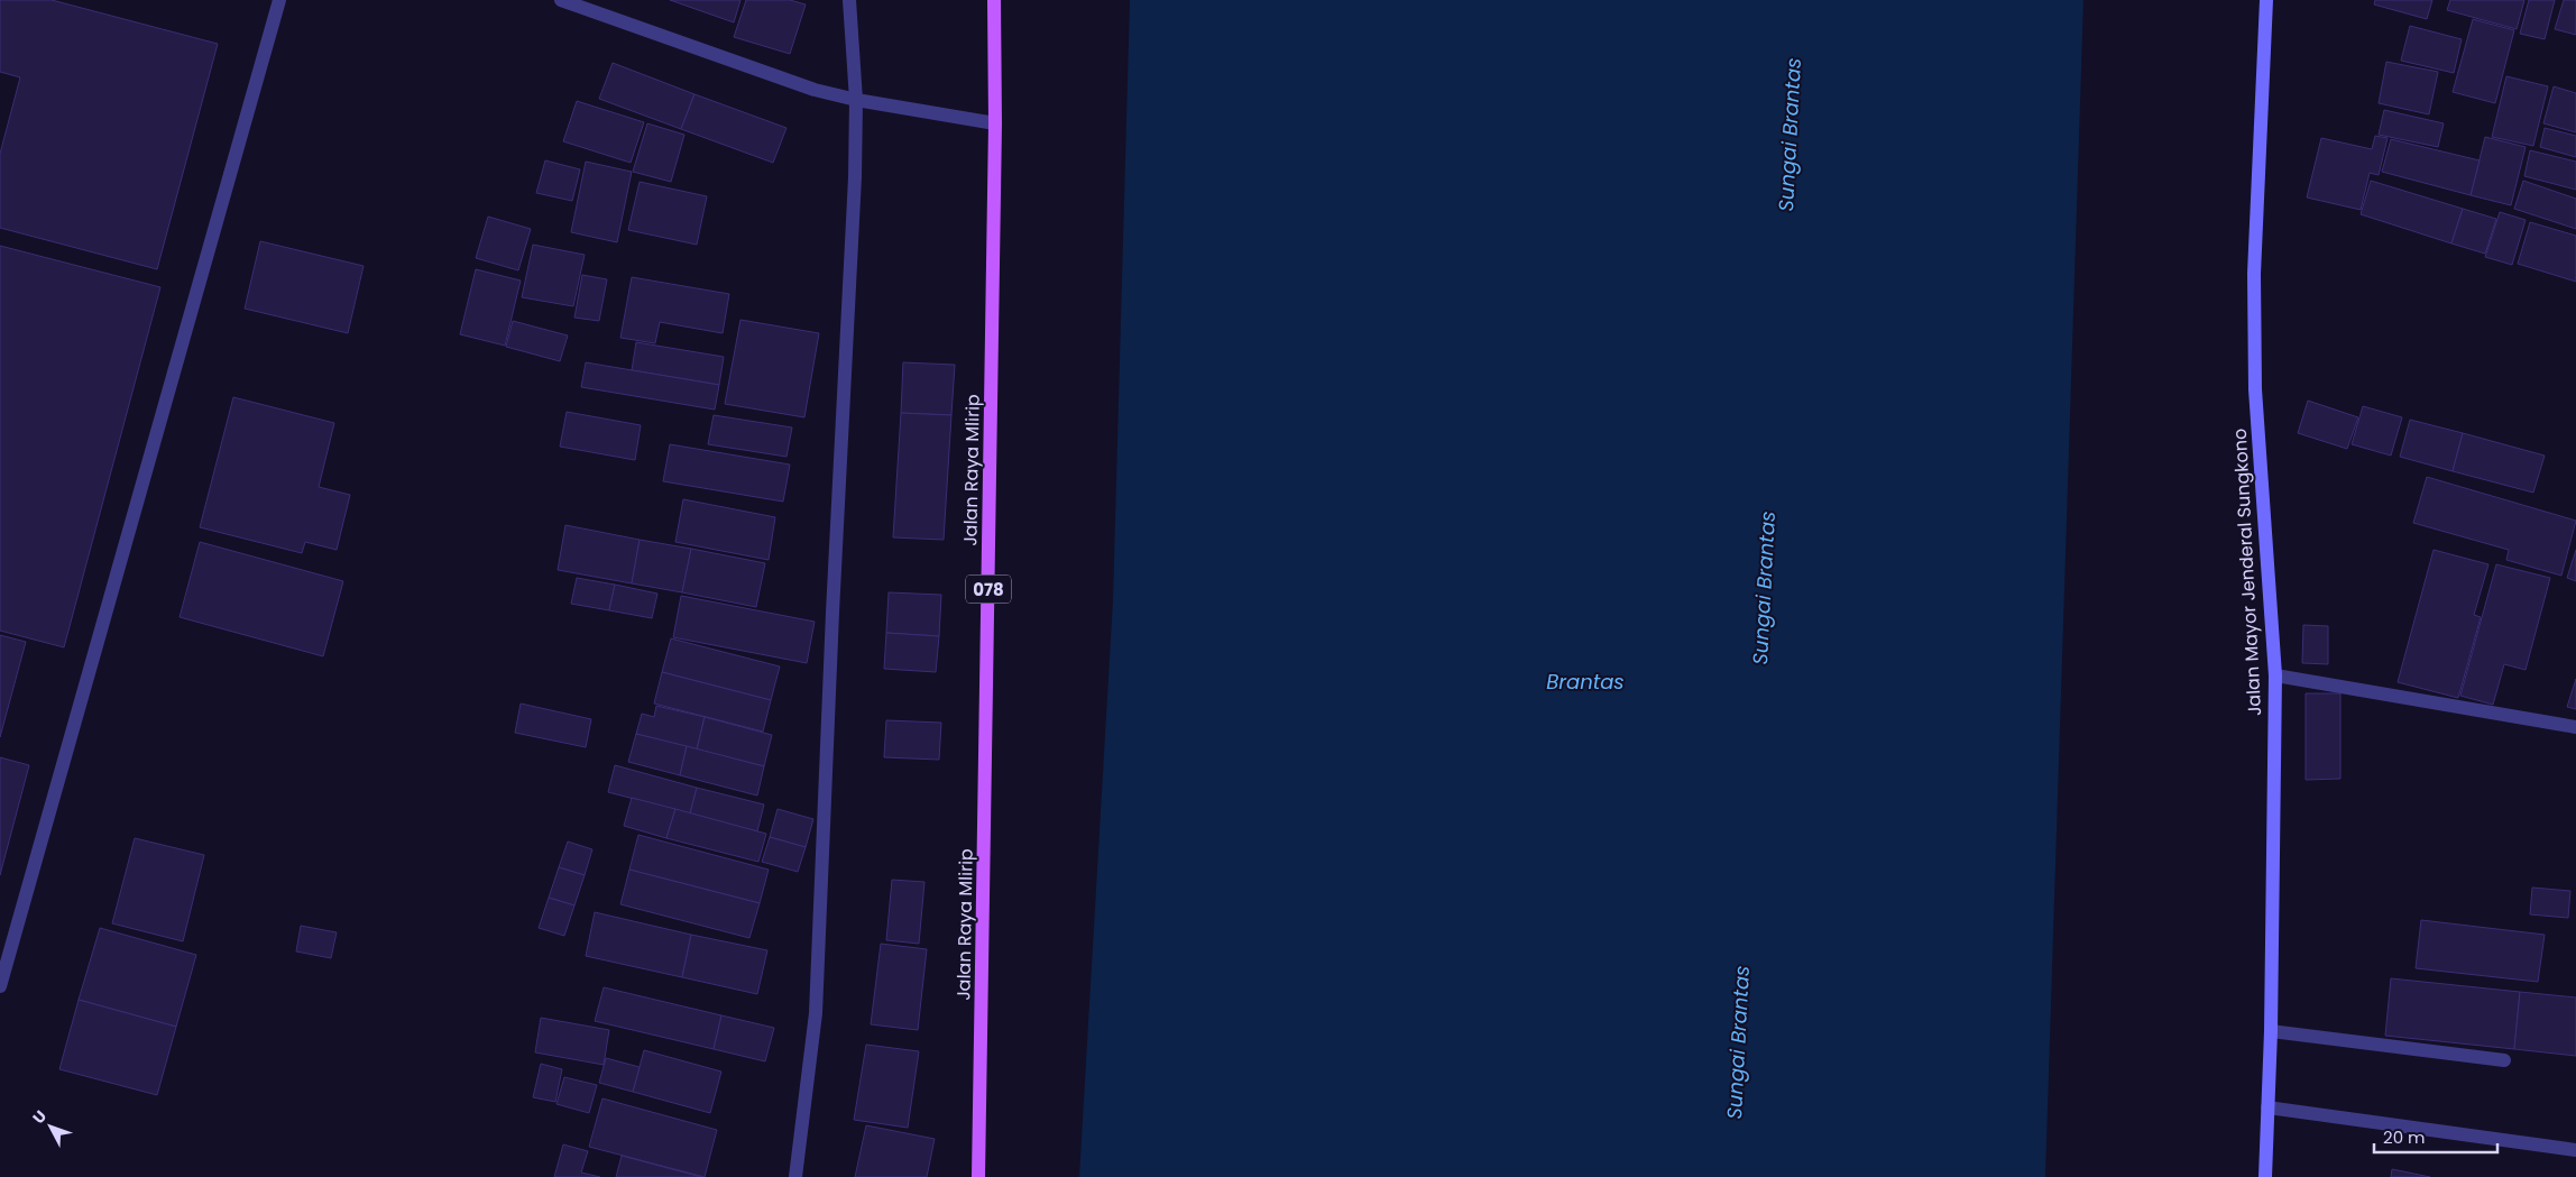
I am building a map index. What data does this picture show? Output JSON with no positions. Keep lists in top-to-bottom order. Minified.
{"streets":{"main road":["Jalan Raya Mlirip","Jalan Mayor Jenderal Sungkono","078"]},"water":["Sungai Brantas","Brantas"],"scale_bar":"20 m","north":"top left"}
